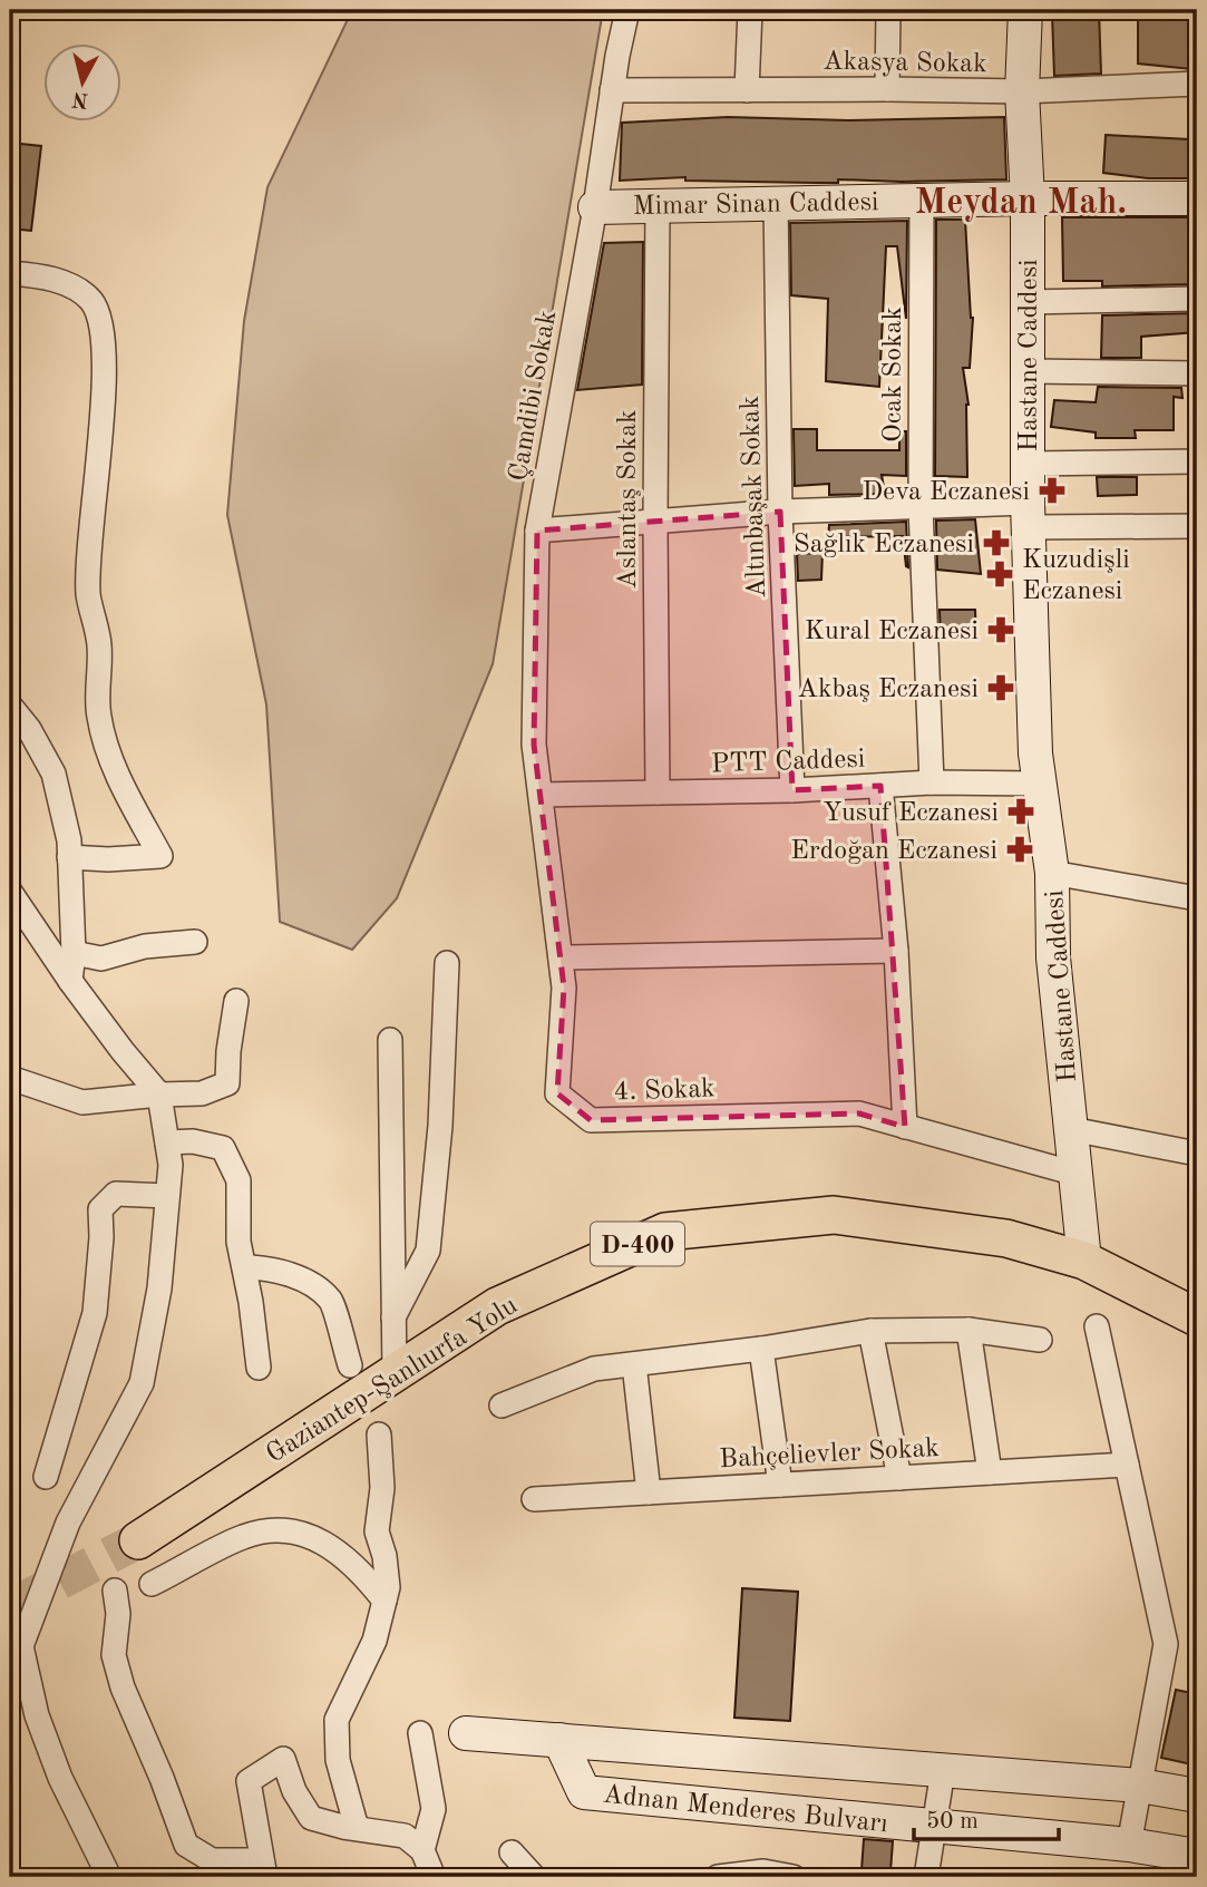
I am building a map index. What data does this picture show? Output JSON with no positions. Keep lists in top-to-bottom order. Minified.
{"streets":{"main road":["D-400","Gaziantep-Şanlıurfa Yolu"],"street":["Akasya Sokak","Mimar Sinan Caddesi","Hastane Caddesi","Ocak Sokak","Çamdibi Sokak","Altınbaşak Sokak","Aslantaş Sokak","PTT Caddesi","4. Sokak","Bahçelievler Sokak","Adnan Menderes Bulvarı"]},"crossings":[["Akasya Sokak","Hastane Caddesi"],["Akasya Sokak","Çamdibi Sokak"],["Mimar Sinan Caddesi","Hastane Caddesi"],["Mimar Sinan Caddesi","Ocak Sokak"],["Mimar Sinan Caddesi","Çamdibi Sokak"],["Mimar Sinan Caddesi","Altınbaşak Sokak"],["Mimar Sinan Caddesi","Aslantaş Sokak"],["Hastane Caddesi","PTT Caddesi"],["Hastane Caddesi","4. Sokak"],["Hastane Caddesi","Gaziantep-Şanlıurfa Yolu"],["Ocak Sokak","PTT Caddesi"],["Çamdibi Sokak","PTT Caddesi"],["Çamdibi Sokak","4. Sokak"],["Altınbaşak Sokak","PTT Caddesi"],["Aslantaş Sokak","PTT Caddesi"],["PTT Caddesi","4. Sokak"]],"districts":["Meydan Mah."],"places":{"pharmacy":["Deva Eczanesi","Sağlık Eczanesi","Kuzudişli Eczanesi","Kural Eczanesi","Akbaş Eczanesi","Yusuf Eczanesi","Erdoğan Eczanesi"]},"scale_bar":"50 m","north":"bottom"}
